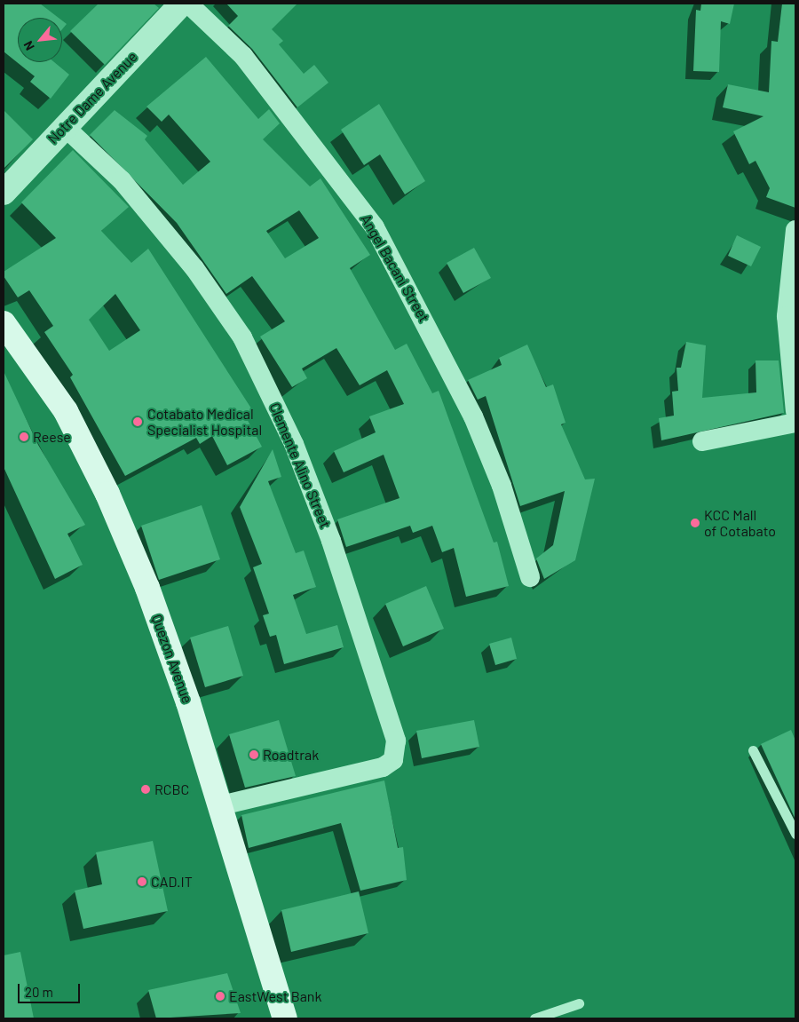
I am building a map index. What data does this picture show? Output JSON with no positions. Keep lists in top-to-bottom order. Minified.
{"streets":{"main road":["Quezon Avenue"],"street":["Notre Dame Avenue","Angel Bacani Street","Clemente Alino Street"]},"crossings":[["Notre Dame Avenue","Clemente Alino Street"],["Clemente Alino Street","Quezon Avenue"]],"places":["Cotabato Medical Specialist Hospital","Reese","KCC Mall of Cotabato","Roadtrak","RCBC","CAD.IT","EastWest Bank"],"scale_bar":"20 m","north":"bottom left"}
